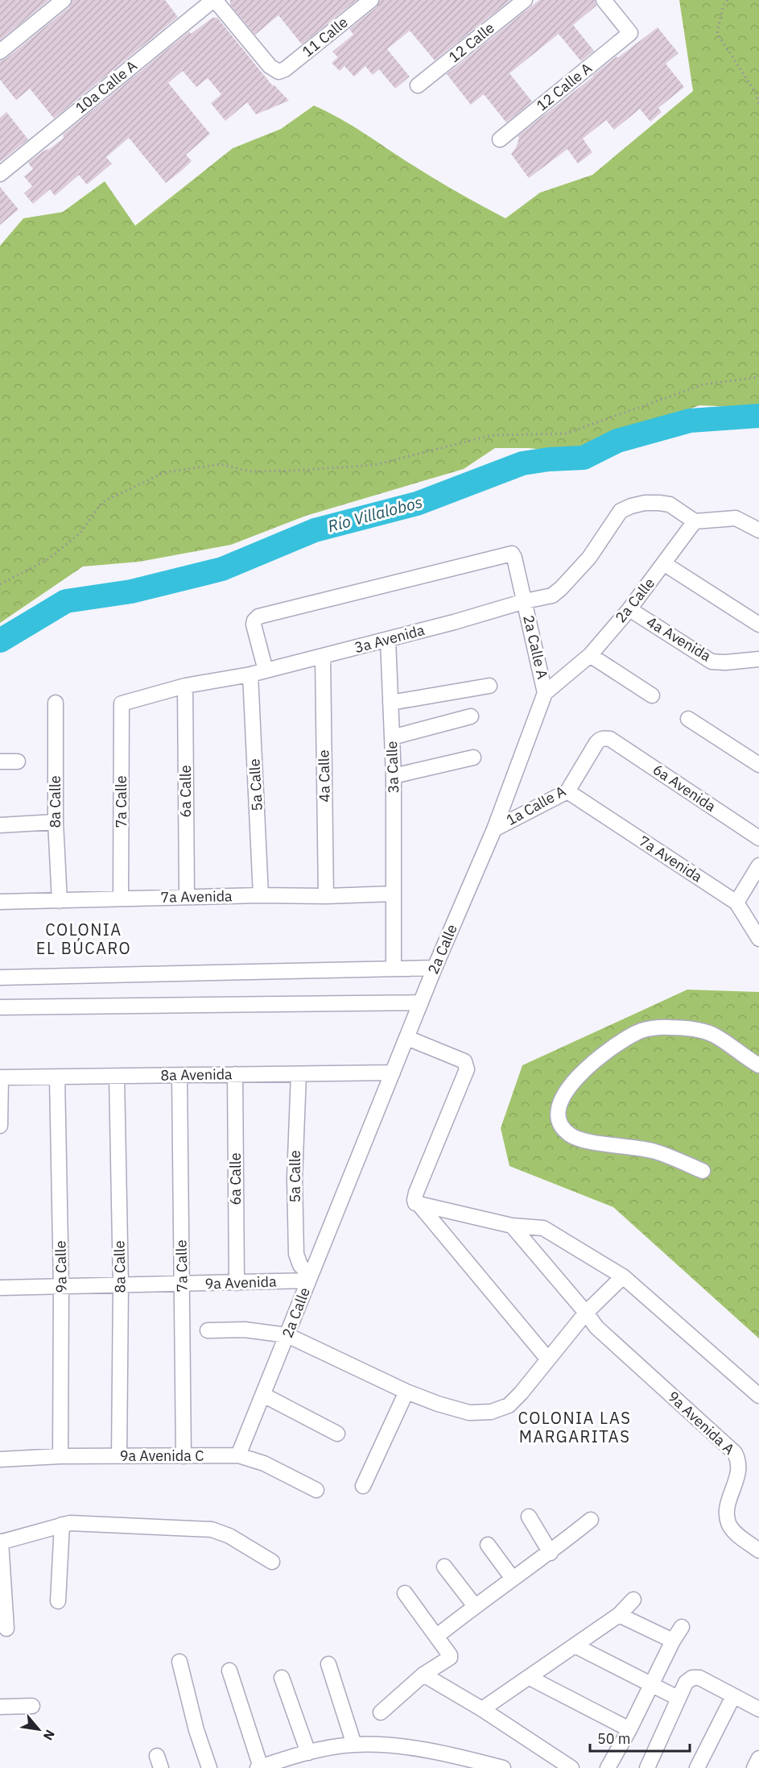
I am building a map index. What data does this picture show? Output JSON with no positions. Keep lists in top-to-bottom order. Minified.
{"streets":{"street":["11 Calle","12 Calle","10a Calle A","12 Calle A","2a Calle","3a Avenida","4a Avenida","2a Calle A","3a Calle","4a Calle","5a Calle","6a Avenida","6a Calle","8a Calle","7a Calle","1a Calle A","7a Avenida","8a Avenida","9a Calle","9a Avenida","9a Avenida A","9a Avenida C"]},"crossings":[["11 Calle","10a Calle A"],["2a Calle","3a Avenida"],["2a Calle","4a Avenida"],["2a Calle","2a Calle A"],["2a Calle","5a Calle"],["2a Calle","1a Calle A"],["2a Calle","8a Avenida"],["2a Calle","9a Avenida"],["2a Calle","9a Avenida C"],["3a Avenida","2a Calle A"],["3a Avenida","3a Calle"],["3a Avenida","4a Calle"],["3a Avenida","5a Calle"],["3a Avenida","6a Calle"],["3a Avenida","7a Calle"],["3a Calle","7a Avenida"],["4a Calle","7a Avenida"],["5a Calle","7a Avenida"],["5a Calle","8a Avenida"],["5a Calle","9a Avenida"],["6a Avenida","1a Calle A"],["6a Calle","7a Avenida"],["6a Calle","8a Avenida"],["6a Calle","9a Avenida"],["8a Calle","7a Avenida"],["8a Calle","8a Avenida"],["8a Calle","9a Avenida"],["8a Calle","9a Avenida C"],["7a Calle","7a Avenida"],["7a Calle","8a Avenida"],["7a Calle","9a Avenida"],["7a Calle","9a Avenida C"],["1a Calle A","7a Avenida"],["8a Avenida","9a Calle"],["9a Calle","9a Avenida"],["9a Calle","9a Avenida C"]],"districts":["COLONIA EL BÚCARO","COLONIA LAS MARGARITAS"],"water":["Río Villalobos"],"scale_bar":"50 m","north":"bottom right"}
